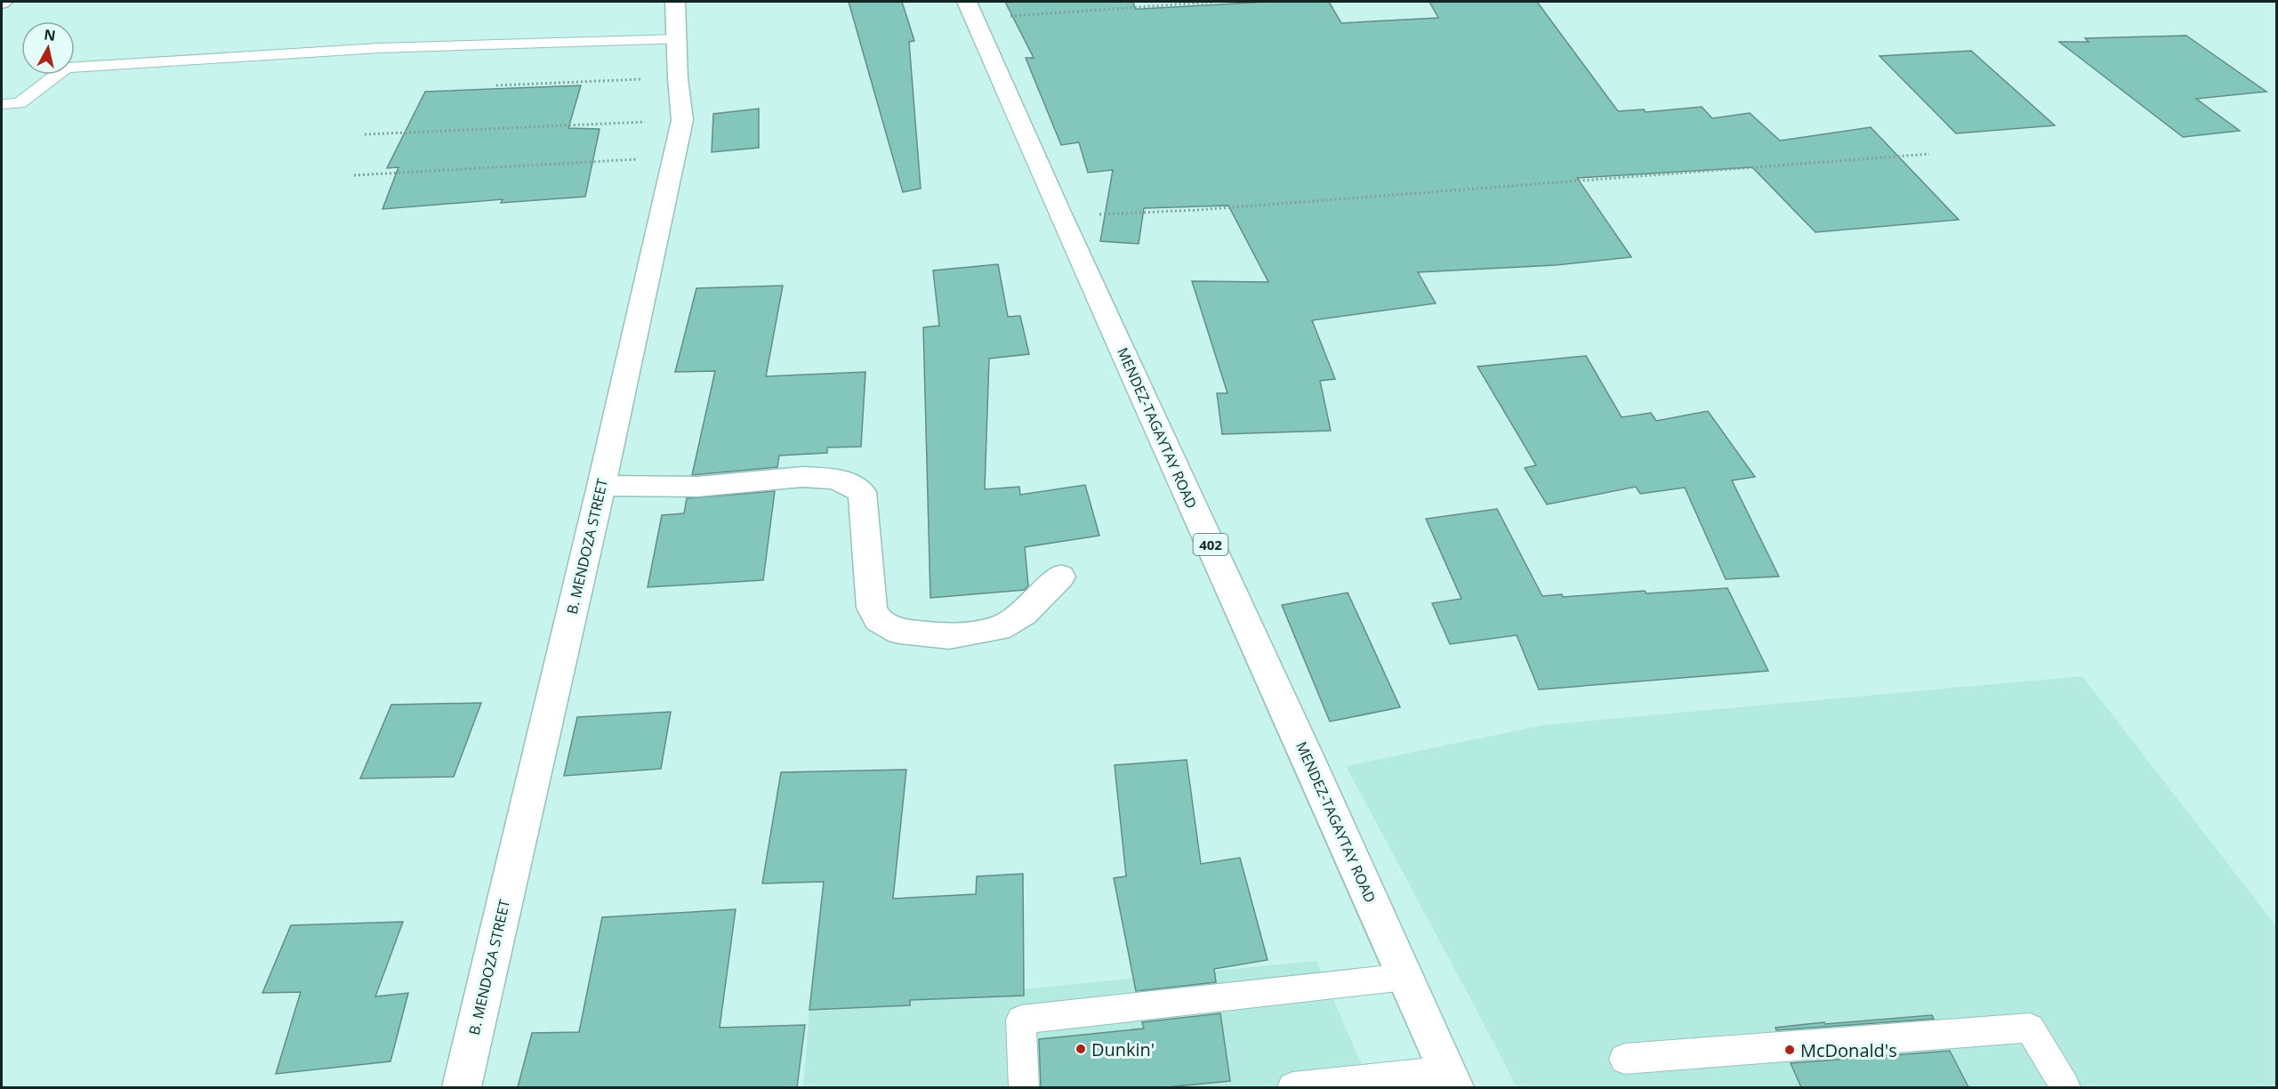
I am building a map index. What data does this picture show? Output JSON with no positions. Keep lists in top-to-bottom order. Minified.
{"streets":{"street":["MENDEZ-TAGAYTAY ROAD","402","B. MENDOZA STREET"]},"places":["Dunkin'","McDonald's"],"north":"top"}
